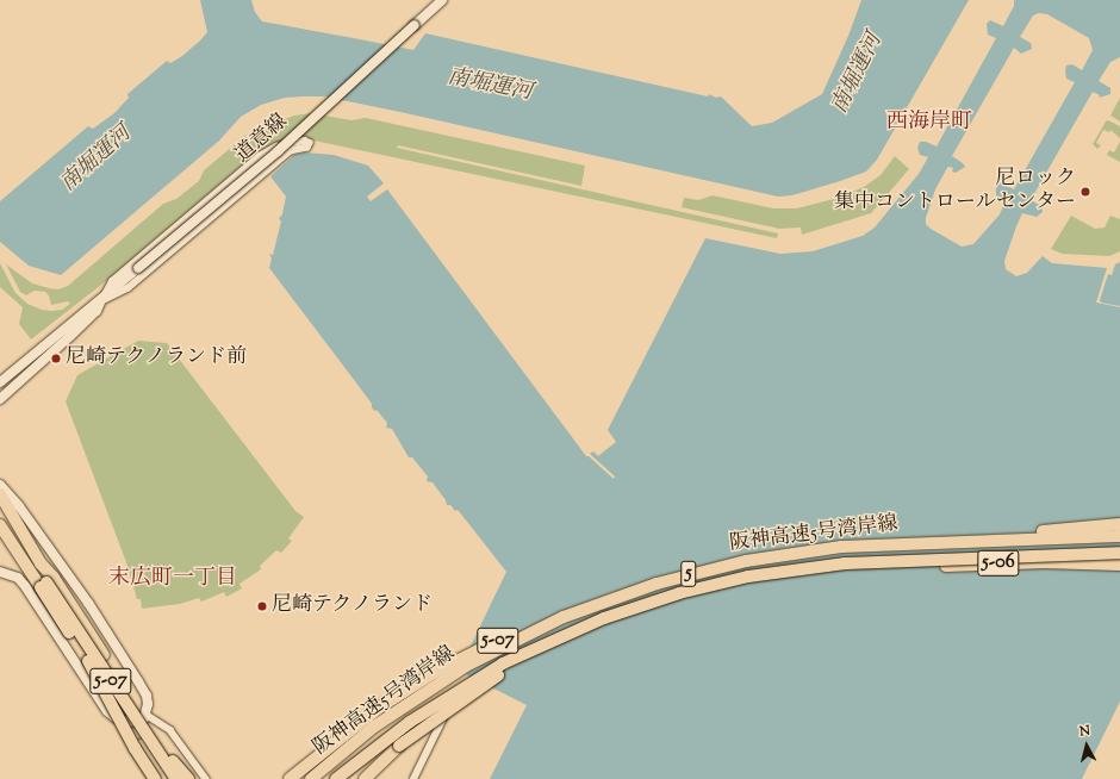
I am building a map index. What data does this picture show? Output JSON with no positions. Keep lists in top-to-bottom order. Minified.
{"streets":{"highway":["阪神高速5号湾岸線","5-06","5","5-07"],"street":["道意線"]},"crossings":[["阪神高速5号湾岸線","5-06"],["阪神高速5号湾岸線","5-07"]],"districts":["西海岸町","末広町一丁目"],"water":["南堀運河"],"places":["尼ロック 集中コントロールセンター","尼崎テクノランド前","尼崎テクノランド"],"north":"top"}
